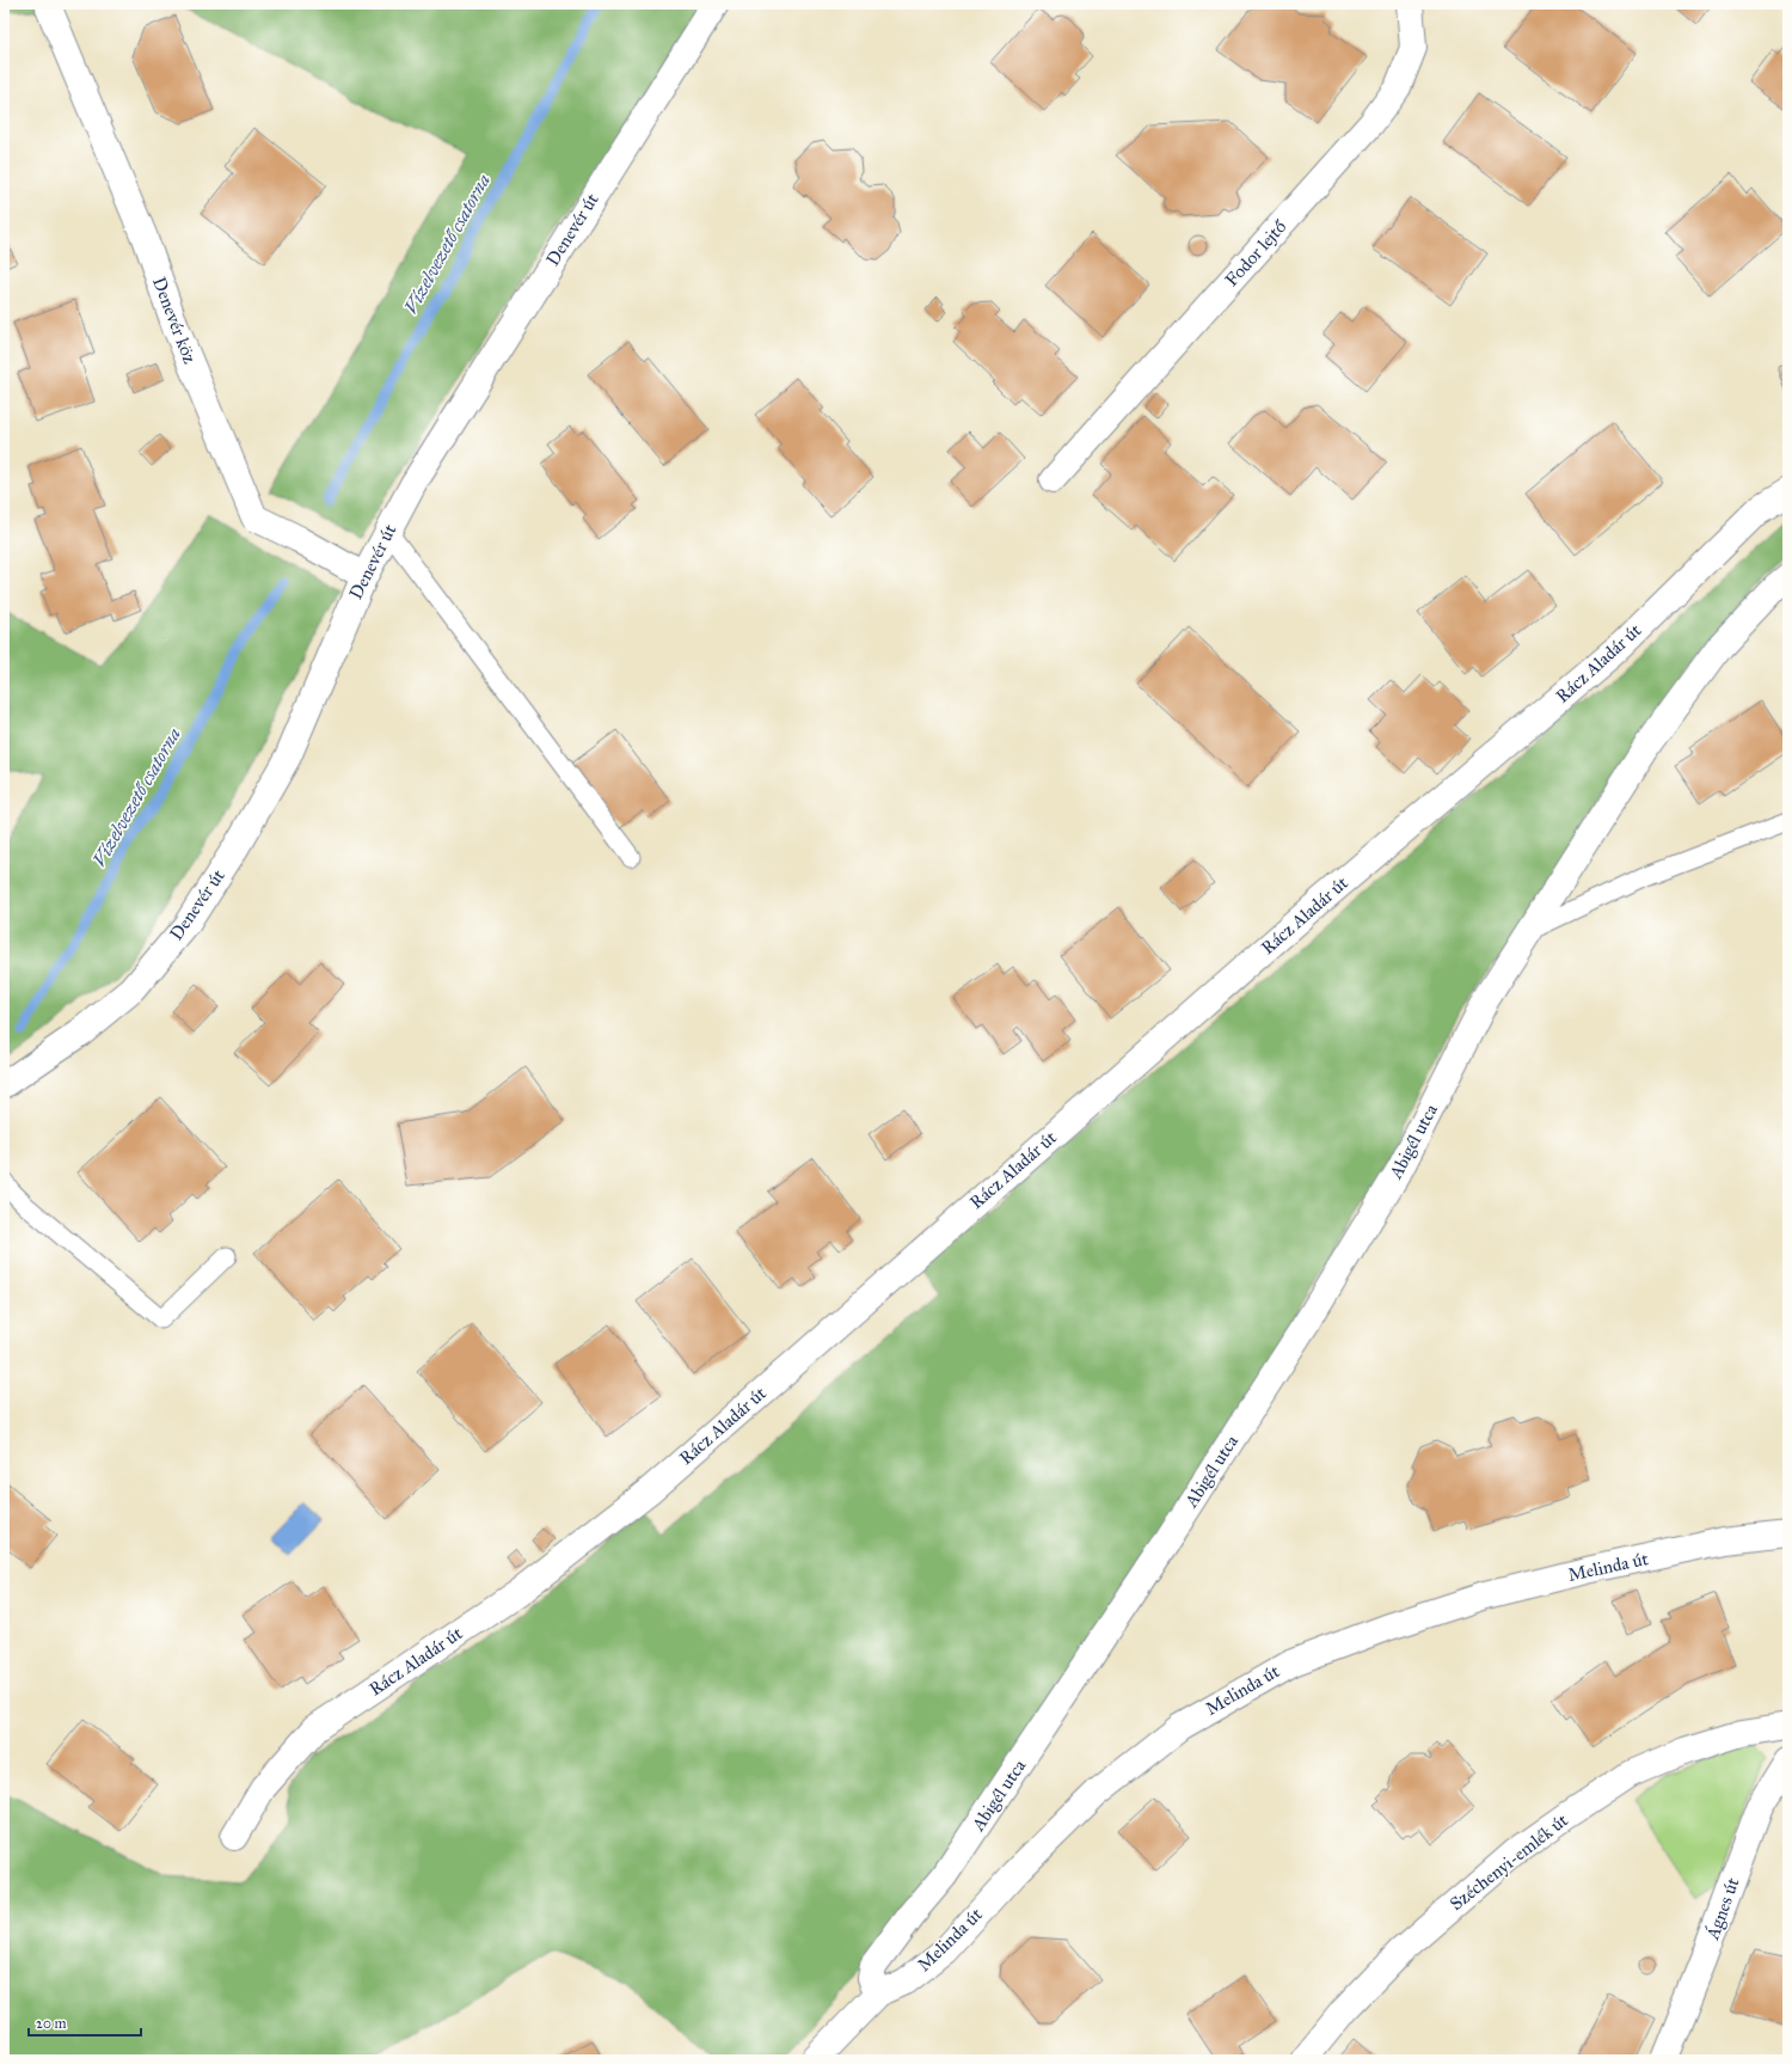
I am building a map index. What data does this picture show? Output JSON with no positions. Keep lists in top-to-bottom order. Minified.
{"streets":{"street":["Denevér út","Fodor lejtő","Denevér köz","Rácz Aladár út","Abigél utca","Melinda út","Széchenyi-emlék út","Ágnes út"]},"crossings":[["Denevér út","Denevér köz"],["Abigél utca","Melinda út"]],"water":["Vízelvezető csatorna"],"scale_bar":"20 m"}
